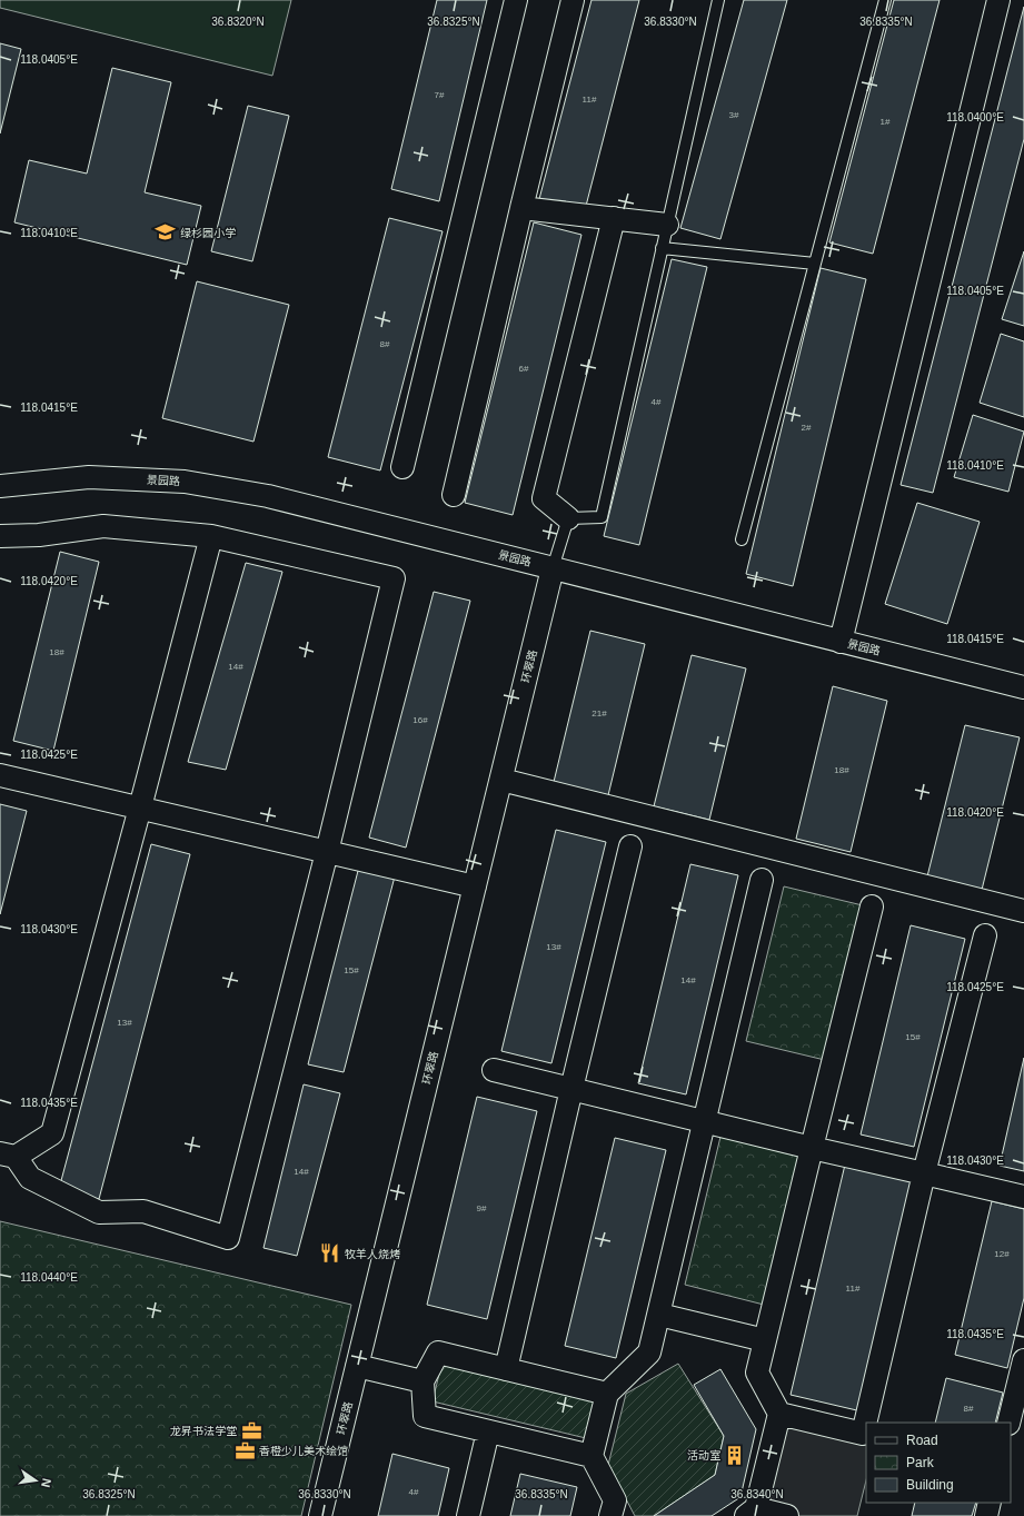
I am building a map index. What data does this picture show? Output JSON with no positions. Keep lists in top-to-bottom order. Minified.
{"streets":{"street":["景园路","环翠路"]},"crossings":[["景园路","环翠路"]],"places":{"school or university":["绿杉园小学"],"restaurant":["牧羊人烧烤"],"office":["龙昇书法学堂","香橙少儿美术绘馆"],"building":["活动室"]},"house_numbers":["7#","11#","3#","1#","8#","6#","4#","2#","18#","14#","21#","16#","18#","13#","15#","14#","13#","15#","14#","9#","12#","11#","8#","4#"],"legend":["Road","Park","Building"],"north":"right","coordinates":["36.8320°N","36.8325°N","36.8330°N","36.8335°N","118.0405°E","118.0400°E","118.0410°E","118.0415°E","118.0420°E","118.0425°E","118.0430°E","118.0435°E","118.0440°E","36.8340°N"]}
